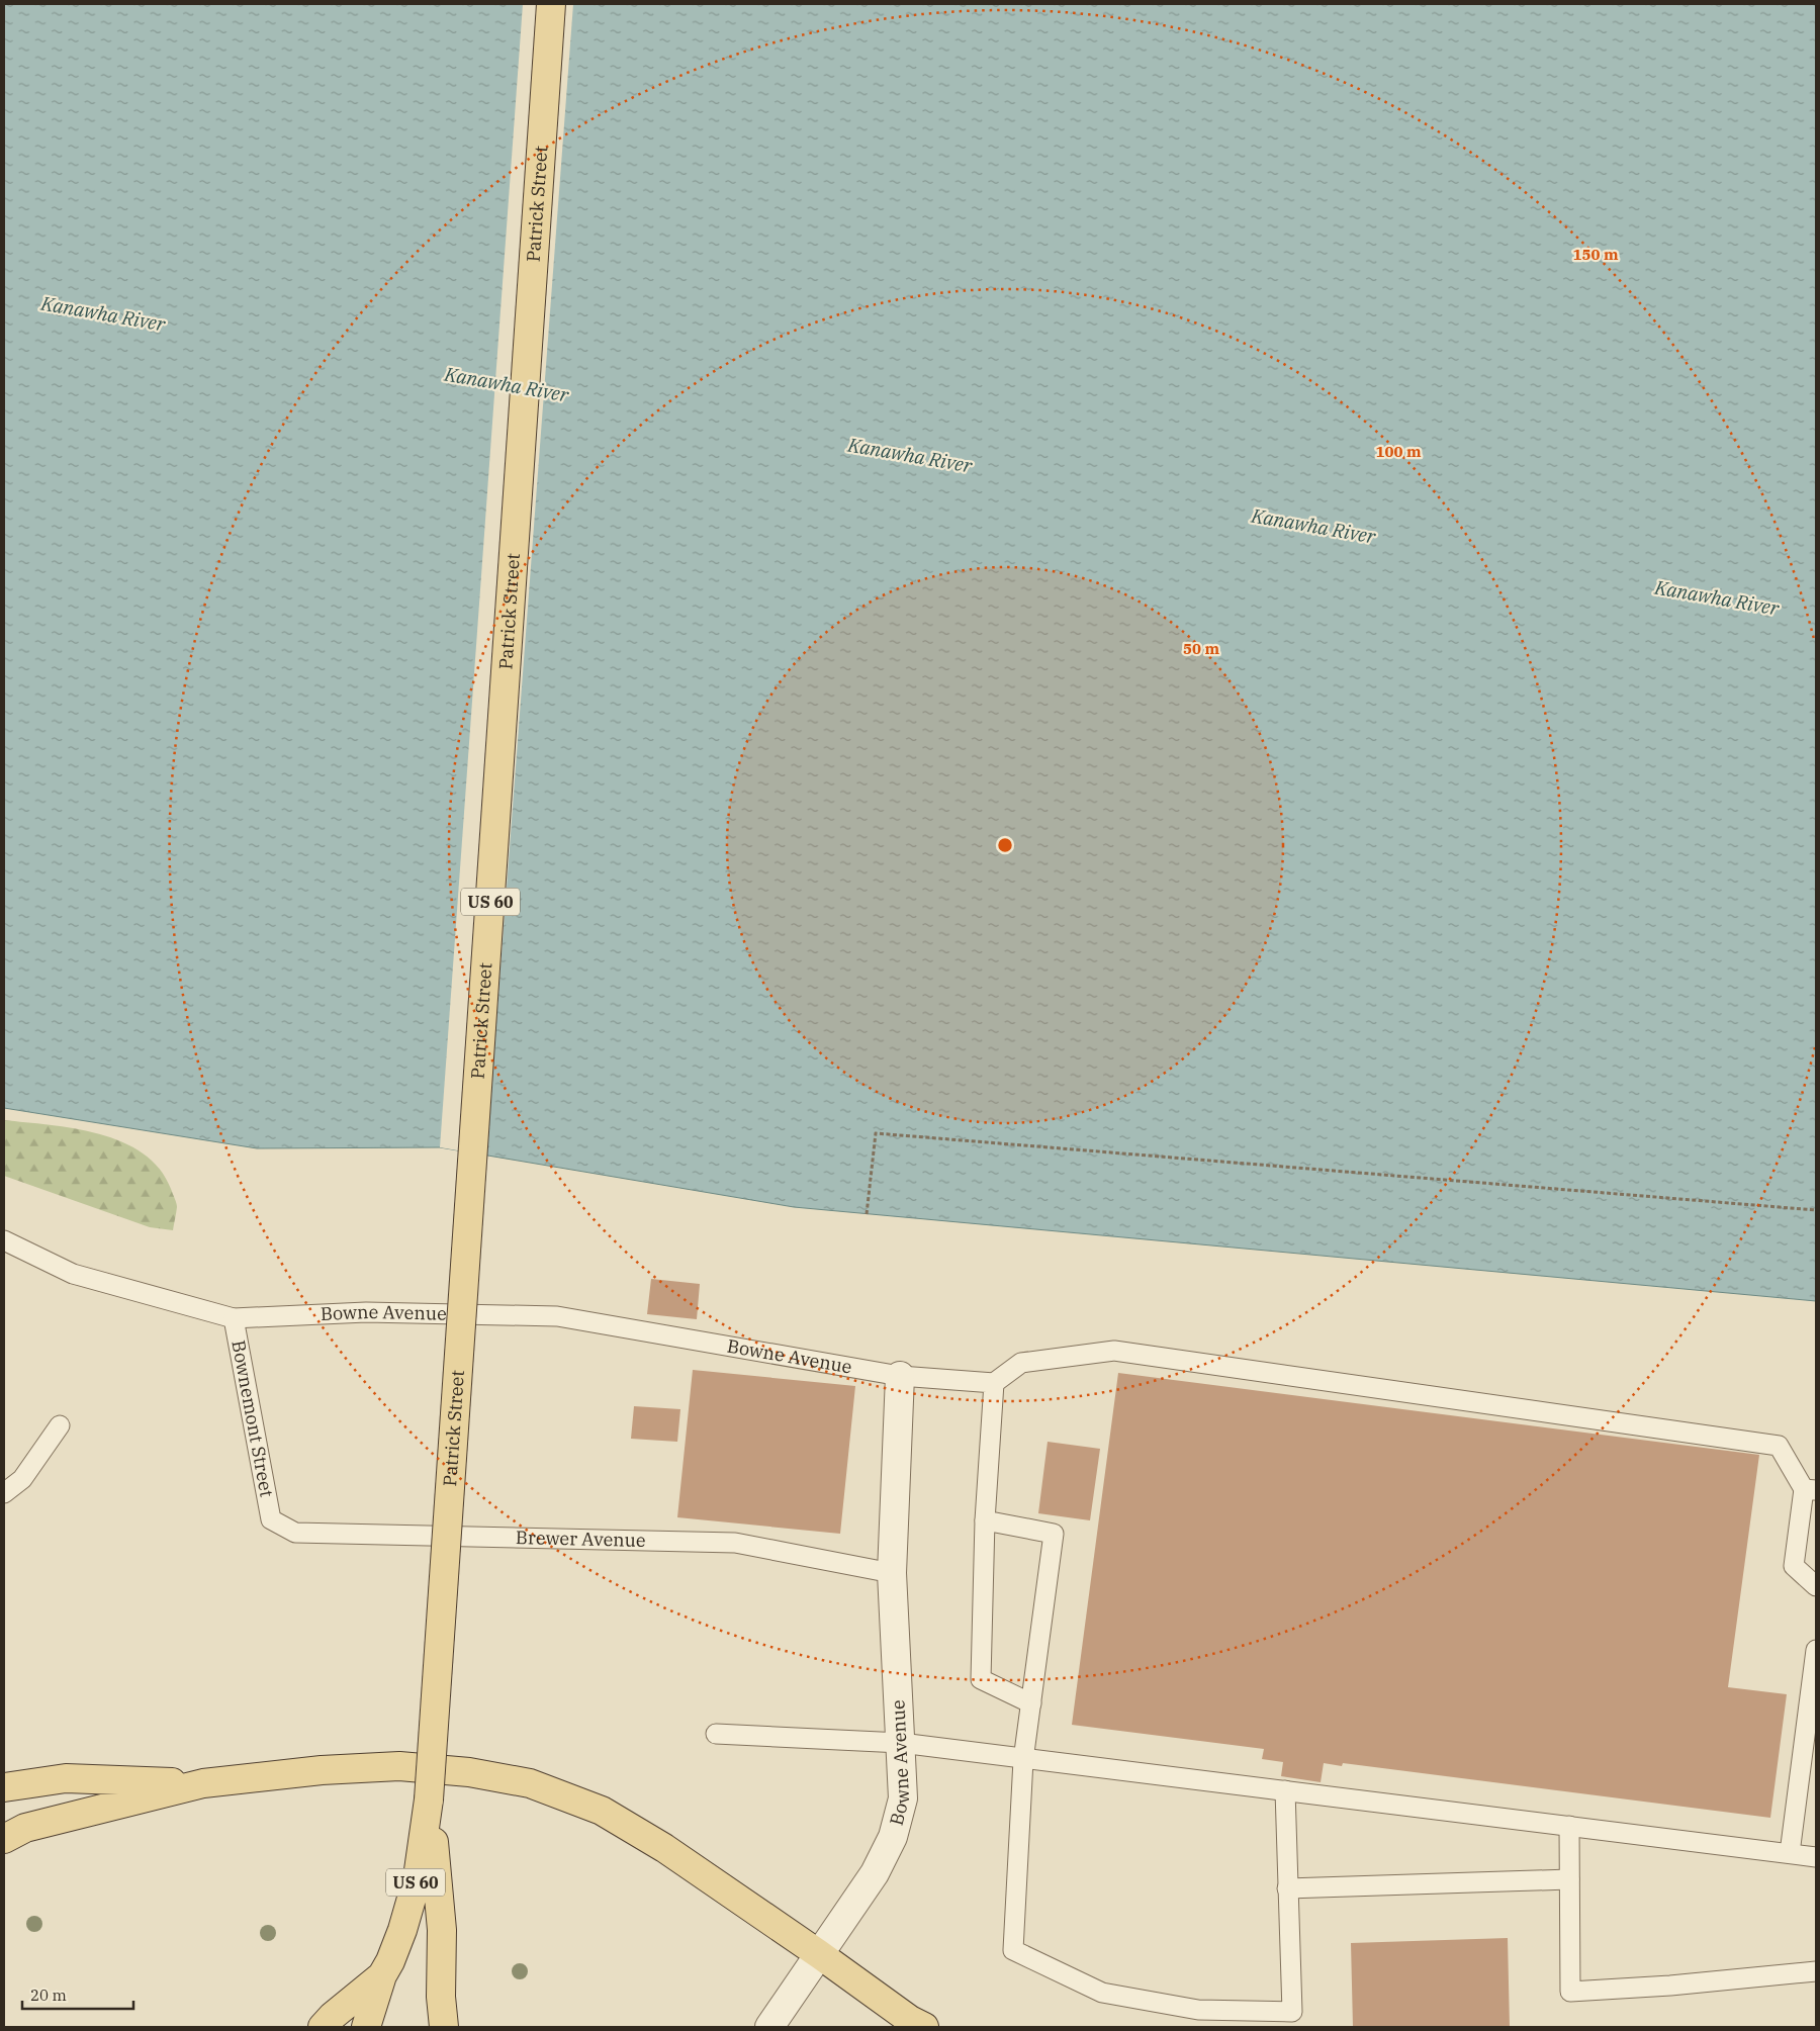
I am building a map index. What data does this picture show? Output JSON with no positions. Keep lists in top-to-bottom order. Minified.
{"streets":{"main road":["Patrick Street","US 60"],"street":["Bowne Avenue"],"lane":["Bownemont Street","Brewer Avenue"]},"crossings":[["Patrick Street","US 60"],["Bowne Avenue","Bownemont Street"],["Bowne Avenue","Brewer Avenue"],["Bownemont Street","Brewer Avenue"]],"water":["Kanawha River"],"scale_bar":"20 m","rings":["150 m","100 m","50 m"]}
